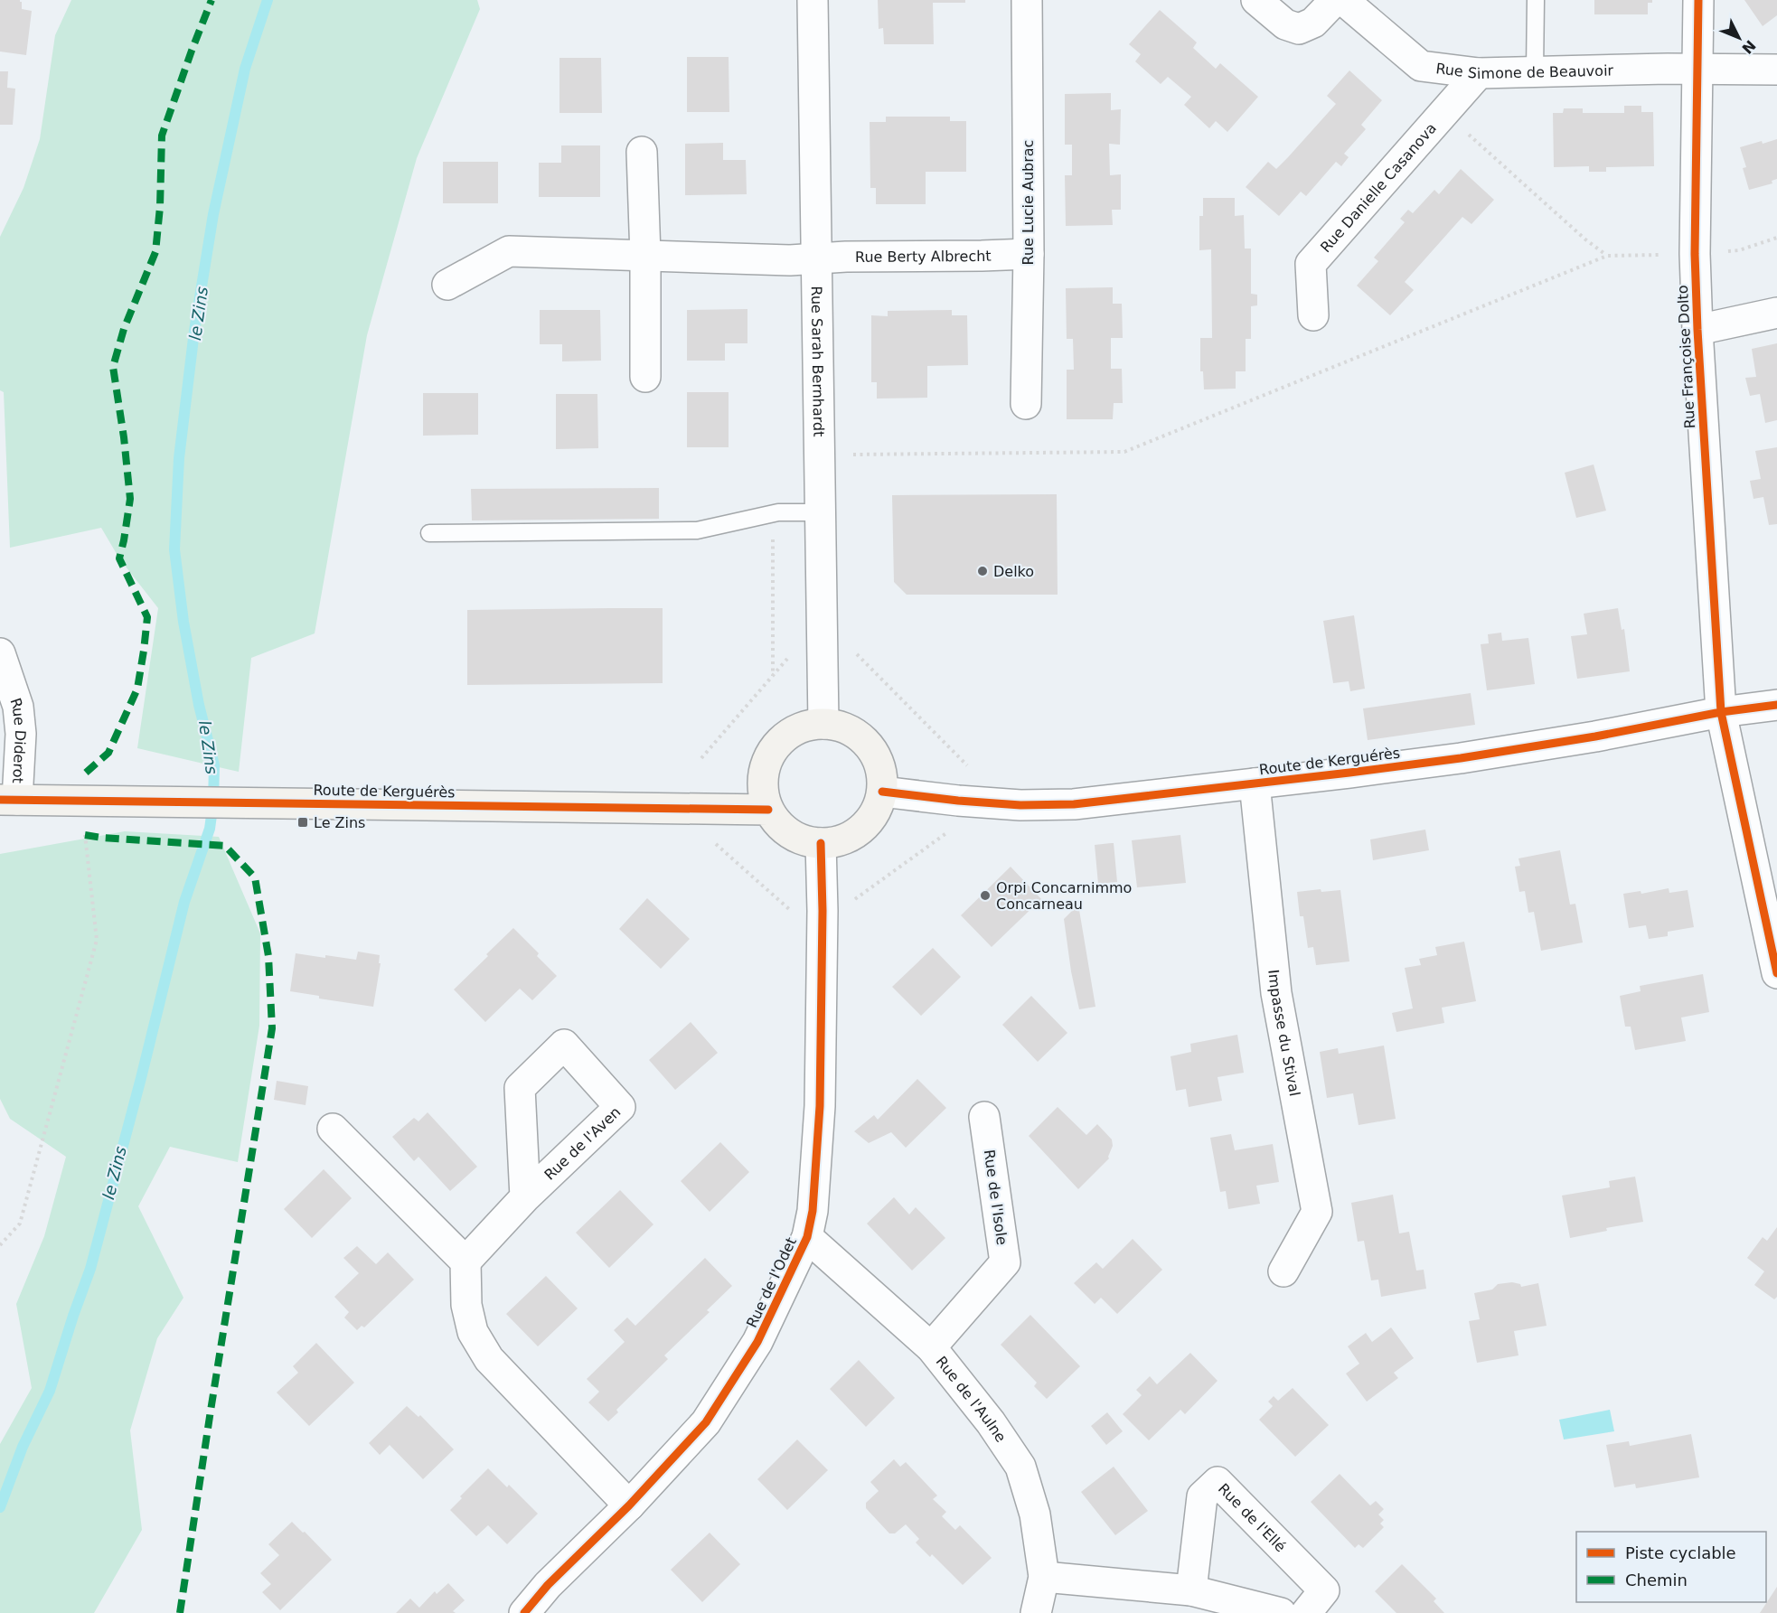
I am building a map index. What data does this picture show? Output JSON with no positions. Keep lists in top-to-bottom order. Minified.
{"streets":{"main road":["Route de Kerguérès"],"street":["Rue Simone de Beauvoir","Rue Danielle Casanova","Rue Lucie Aubrac","Rue Berty Albrecht","Rue Françoise Dolto","Rue Sarah Bernhardt","Rue Diderot","Impasse du Stival","Rue de l'Aven","Rue de l'Isole","Rue de l'Odet","Rue de l'Aulne","Rue de l'Ellé"]},"crossings":[["Rue Simone de Beauvoir","Rue Danielle Casanova"],["Rue Simone de Beauvoir","Rue Françoise Dolto"],["Rue Lucie Aubrac","Rue Berty Albrecht"],["Rue Berty Albrecht","Rue Sarah Bernhardt"],["Rue Françoise Dolto","Route de Kerguérès"],["Rue Sarah Bernhardt","Route de Kerguérès"],["Rue Sarah Bernhardt","Rue de l'Odet"],["Rue Diderot","Route de Kerguérès"],["Route de Kerguérès","Impasse du Stival"],["Route de Kerguérès","Rue de l'Odet"],["Rue de l'Isole","Rue de l'Aulne"],["Rue de l'Odet","Rue de l'Aulne"]],"water":["le Zins"],"places":{"other":["Delko","Orpi Concarnimmo Concarneau"],"transit":["Le Zins"]},"legend":["Piste cyclable","Chemin"],"north":"bottom right"}
